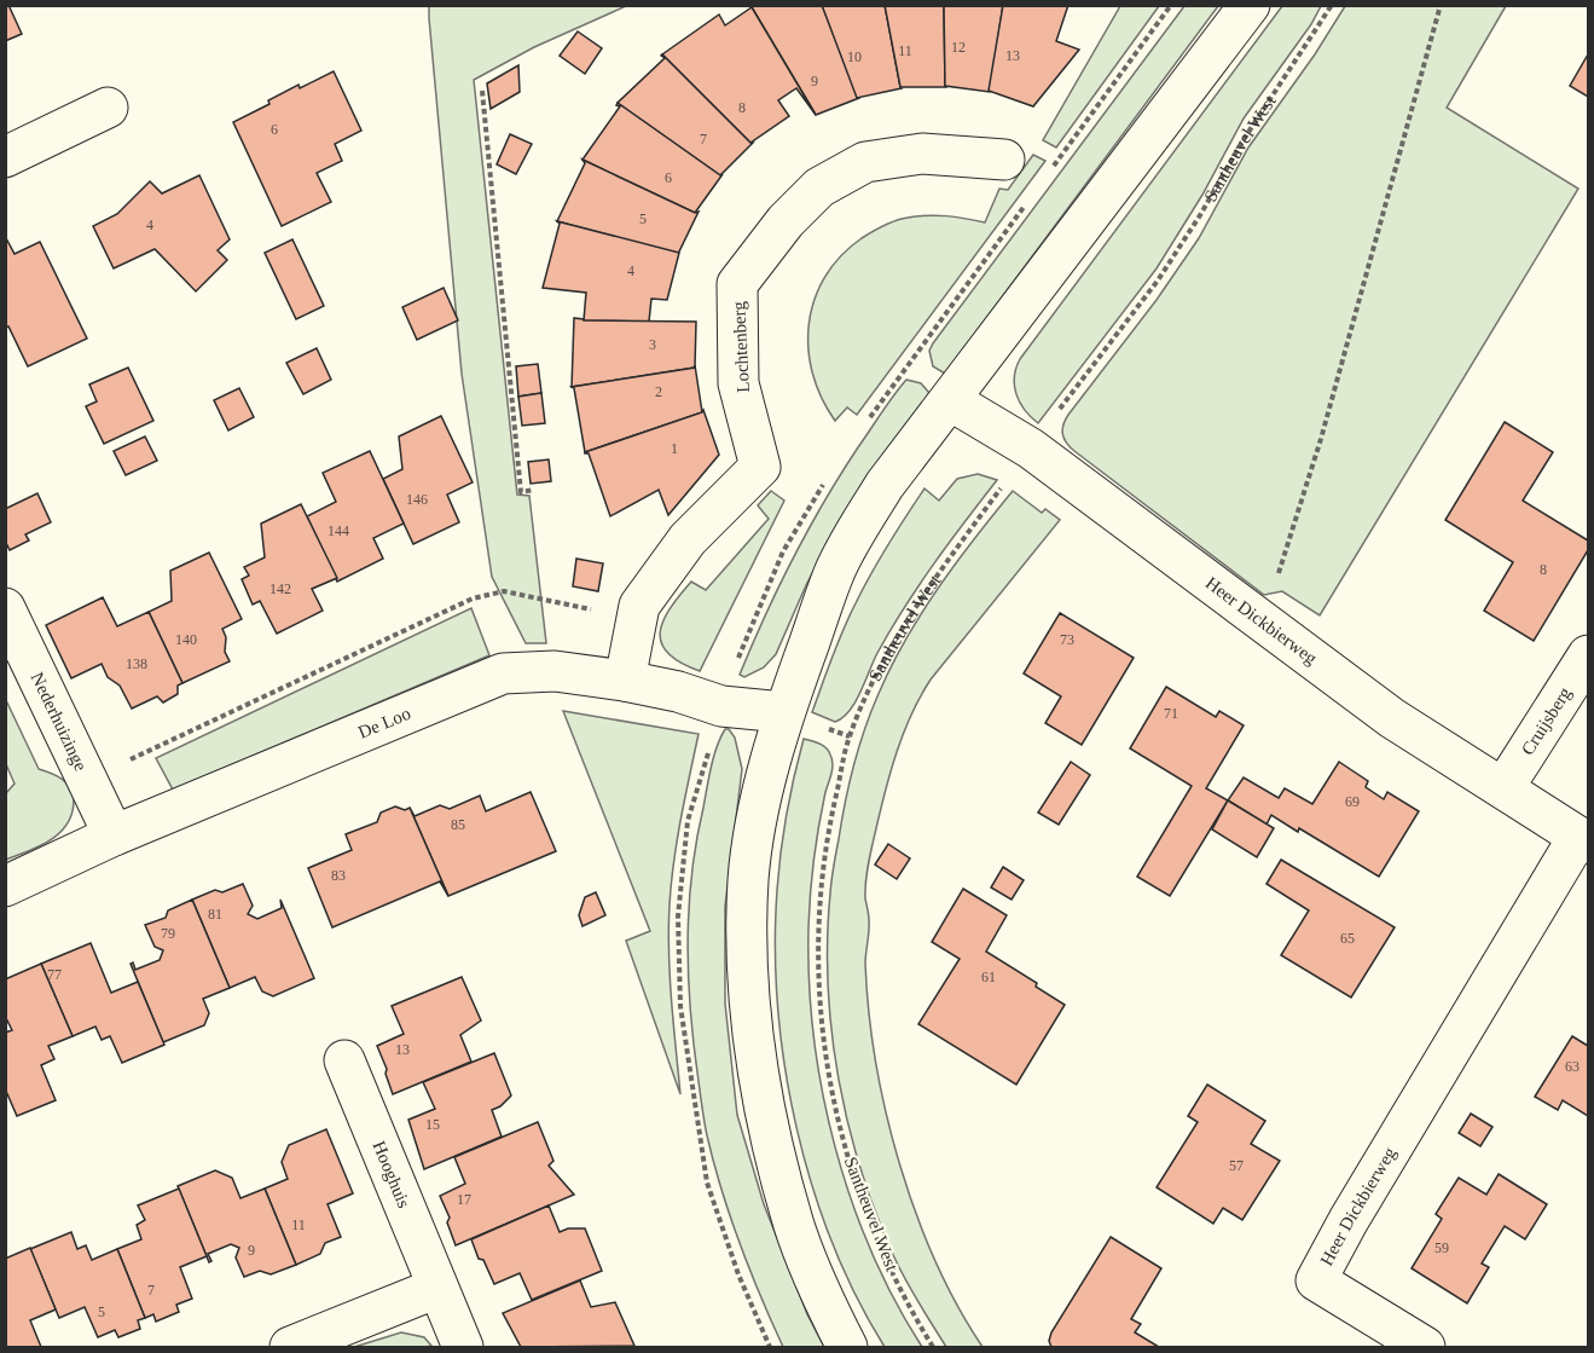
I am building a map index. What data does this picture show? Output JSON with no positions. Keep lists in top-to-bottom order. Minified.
{"streets":{"street":["Lochtenberg","Heer Dickbierweg","Nederhuizinge","Cruijsberg","De Loo","Hooghuis"],"path":["Santheuvel West"]},"crossings":[["Santheuvel West","Heer Dickbierweg"],["Lochtenberg","De Loo"],["Heer Dickbierweg","Cruijsberg"],["Nederhuizinge","De Loo"]],"house_numbers":["12","11","13","10","9","8","6","7","6","5","4","4","3","2","1","146","144","8","142","140","73","138","71","69","85","83","81","79","65","77","61","13","63","15","57","17","11","59","9","7","5"]}
